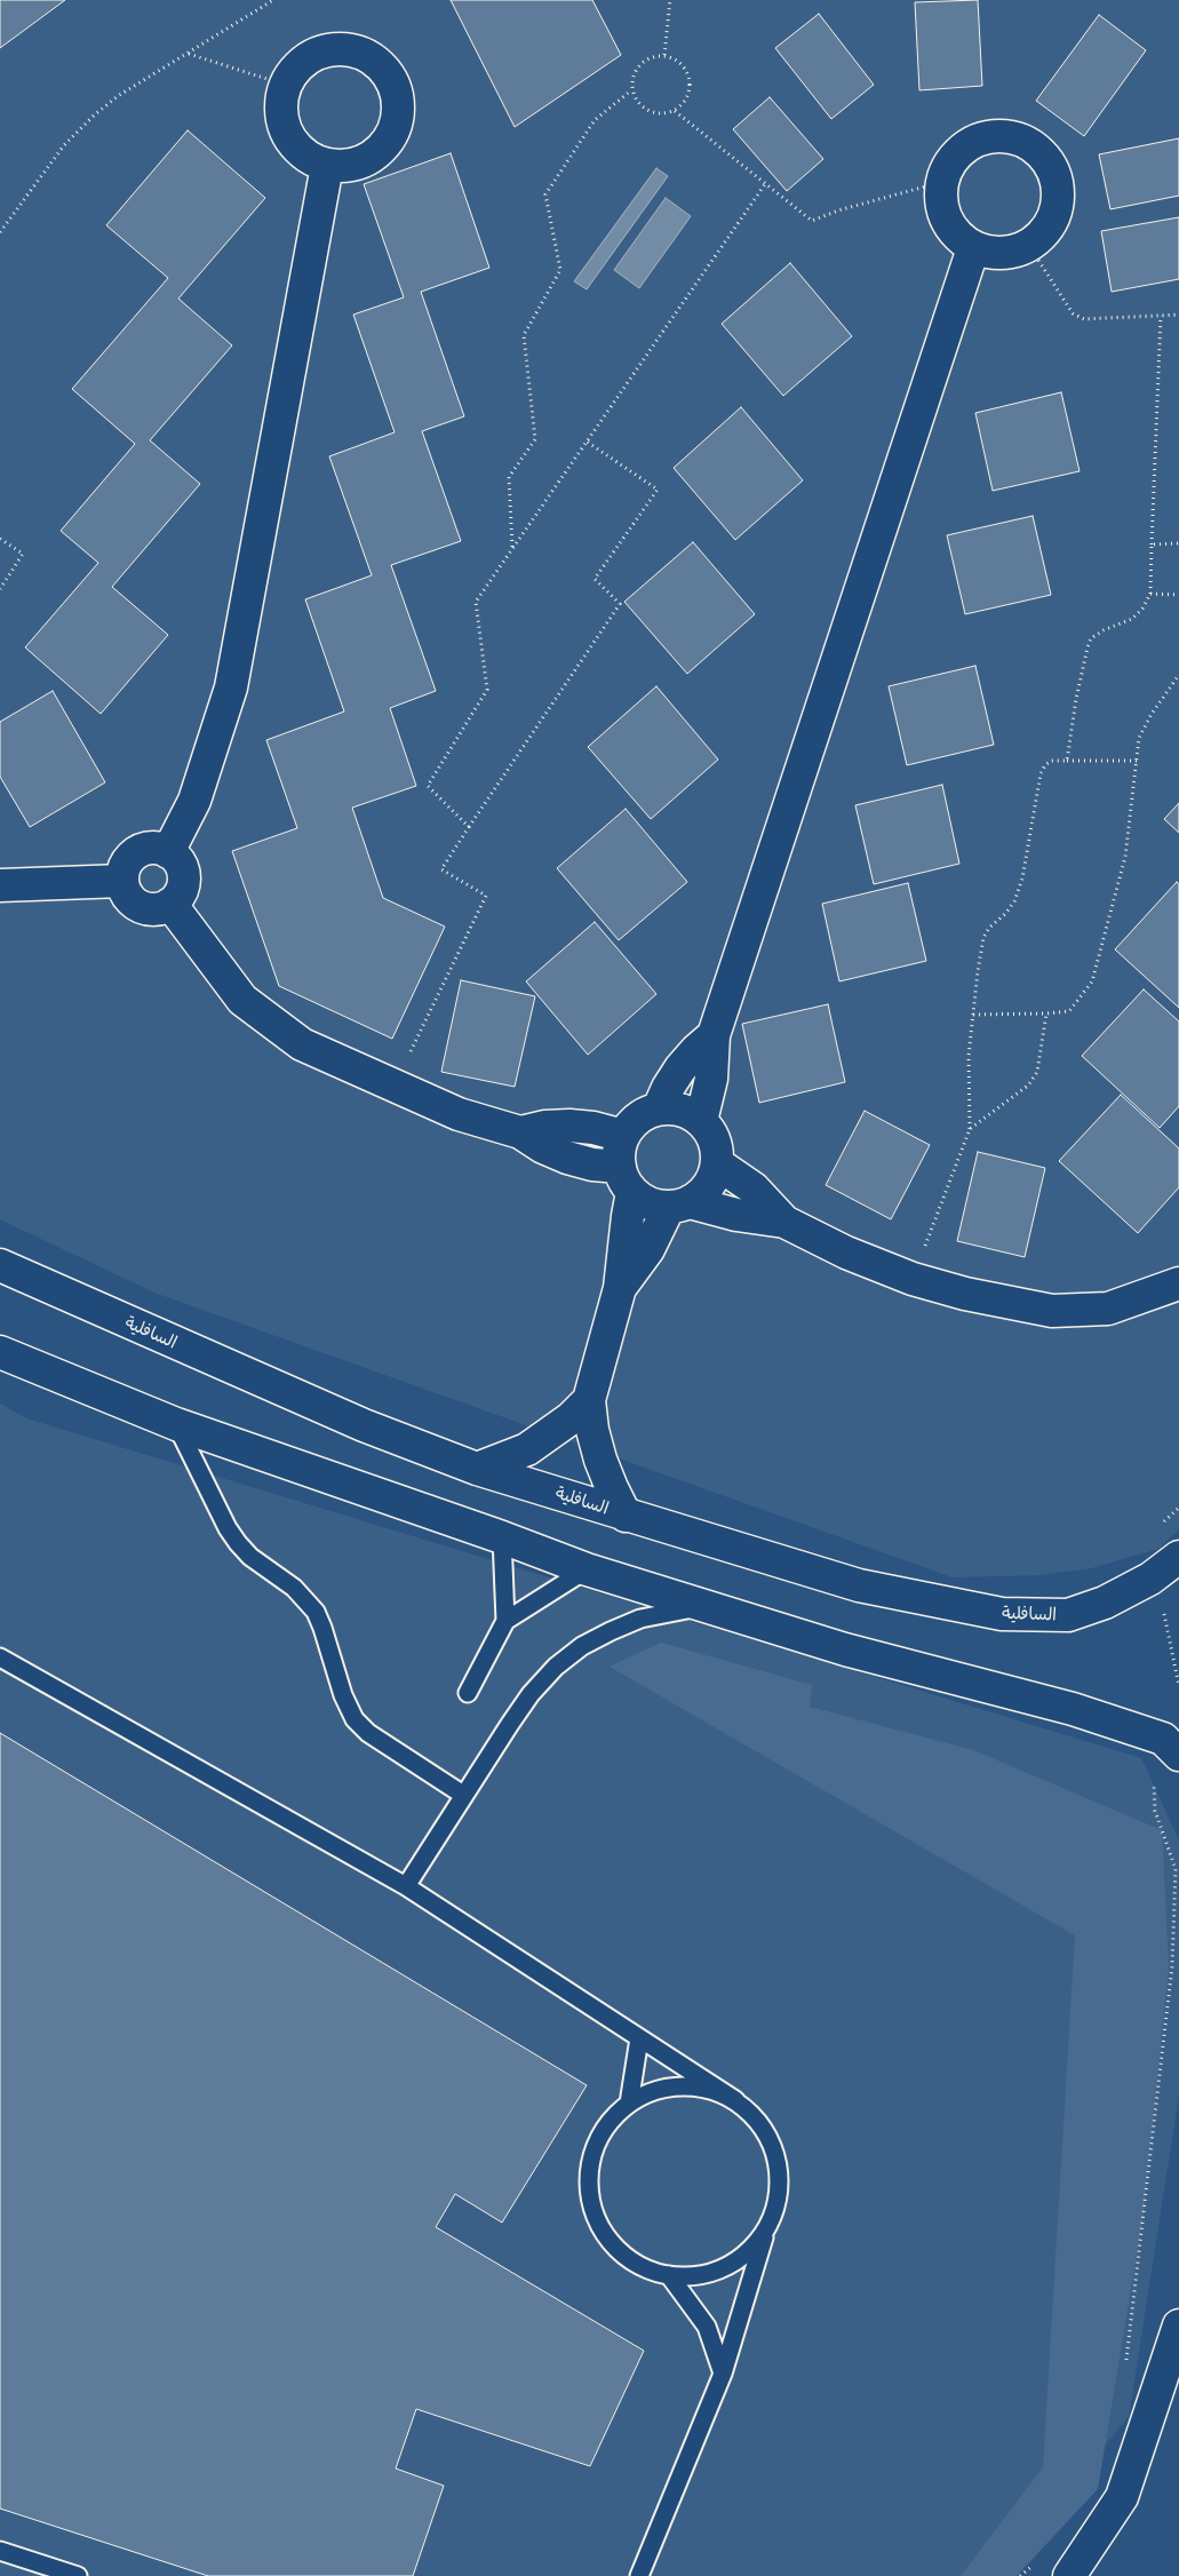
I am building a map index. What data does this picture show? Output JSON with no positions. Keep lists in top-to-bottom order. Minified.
{"streets":{"street":["السافلية"]}}
